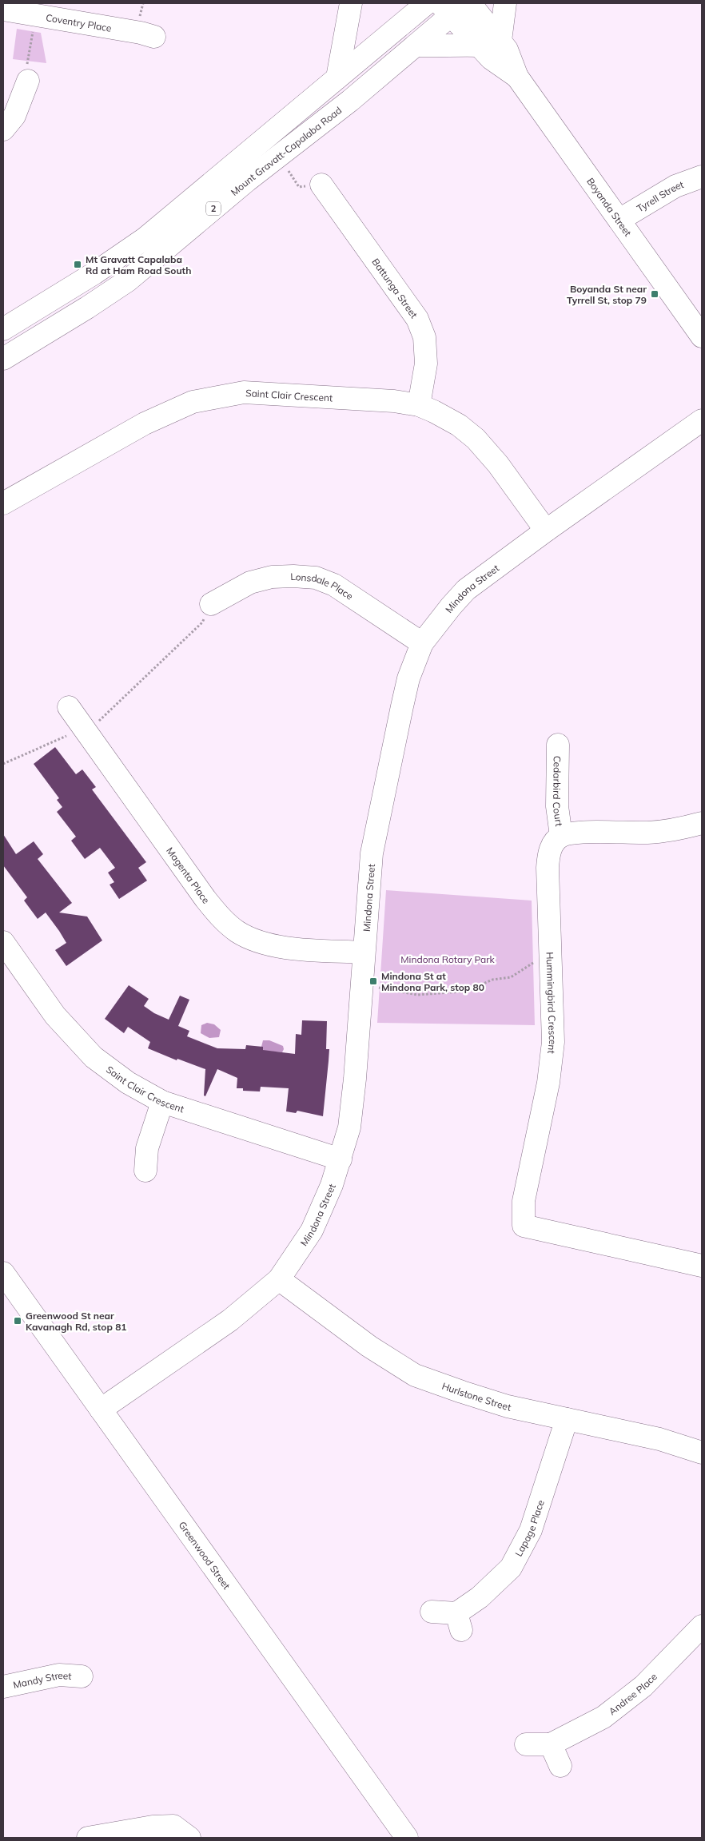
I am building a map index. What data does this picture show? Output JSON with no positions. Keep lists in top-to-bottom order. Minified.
{"streets":{"main road":["Coventry Place","Mount Gravatt-Capalaba Road","Tyrell Street","Boyanda Street","2","Battunga Street","Saint Clair Crescent","Lonsdale Place","Mindona Street","Cedarbird Court","Magenta Place","Hummingbird Crescent","Hurlstone Street","Lapage Place","Greenwood Street","Mandy Street","Andree Place"]},"crossings":[["Mount Gravatt-Capalaba Road","Boyanda Street"],["Tyrell Street","Boyanda Street"],["Battunga Street","Saint Clair Crescent"],["Saint Clair Crescent","Mindona Street"],["Lonsdale Place","Mindona Street"],["Mindona Street","Magenta Place"],["Mindona Street","Hurlstone Street"],["Mindona Street","Greenwood Street"],["Cedarbird Court","Hummingbird Crescent"],["Hurlstone Street","Lapage Place"]],"parks":["Mindona Rotary Park"],"places":{"transit":["Mt Gravatt Capalaba Rd at Ham Road South","Boyanda St near Tyrrell St, stop 79","Mindona St at Mindona Park, stop 80","Greenwood St near Kavanagh Rd, stop 81"]}}
